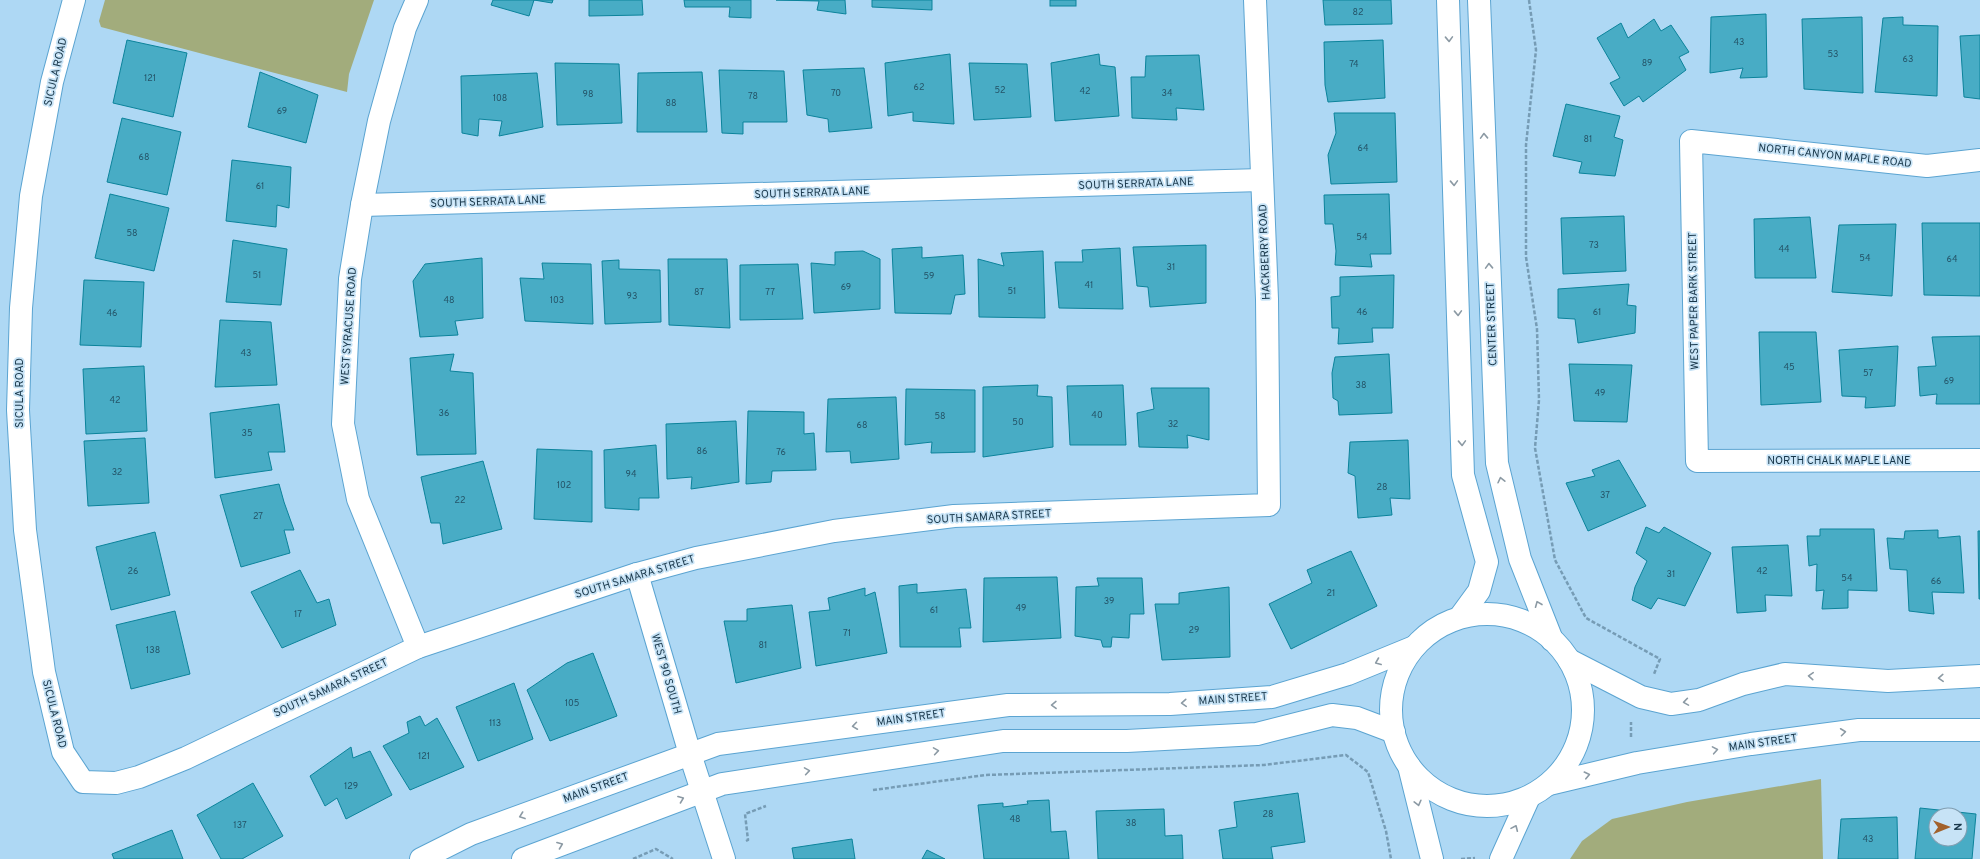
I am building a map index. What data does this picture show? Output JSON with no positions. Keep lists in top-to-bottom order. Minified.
{"streets":{"street":["SICULA ROAD","NORTH CANYON MAPLE ROAD","SOUTH SERRATA LANE","HACKBERRY ROAD","WEST PAPER BARK STREET","CENTER STREET","WEST SYRACUSE ROAD","NORTH CHALK MAPLE LANE","SOUTH SAMARA STREET","WEST 90 SOUTH","MAIN STREET"]},"crossings":[["SICULA ROAD","SOUTH SAMARA STREET"],["NORTH CANYON MAPLE ROAD","WEST PAPER BARK STREET"],["SOUTH SERRATA LANE","HACKBERRY ROAD"],["SOUTH SERRATA LANE","WEST SYRACUSE ROAD"],["HACKBERRY ROAD","SOUTH SAMARA STREET"],["WEST PAPER BARK STREET","NORTH CHALK MAPLE LANE"],["WEST SYRACUSE ROAD","SOUTH SAMARA STREET"],["SOUTH SAMARA STREET","WEST 90 SOUTH"],["WEST 90 SOUTH","MAIN STREET"]],"house_numbers":["82","43","53","63","89","74","121","62","52","42","70","34","98","78","108","88","69","81","64","68","61","58","54","73","44","54","64","31","51","59","41","69","51","87","77","93","48","103","46","61","46","43","45","57","69","38","49","42","36","40","58","50","32","68","35","86","76","32","94","102","28","37","22","27","26","42","31","54","66","21","39","49","61","17","29","71","81","138","105","113","121","129","28","48","38","137","43"],"north":"right"}
